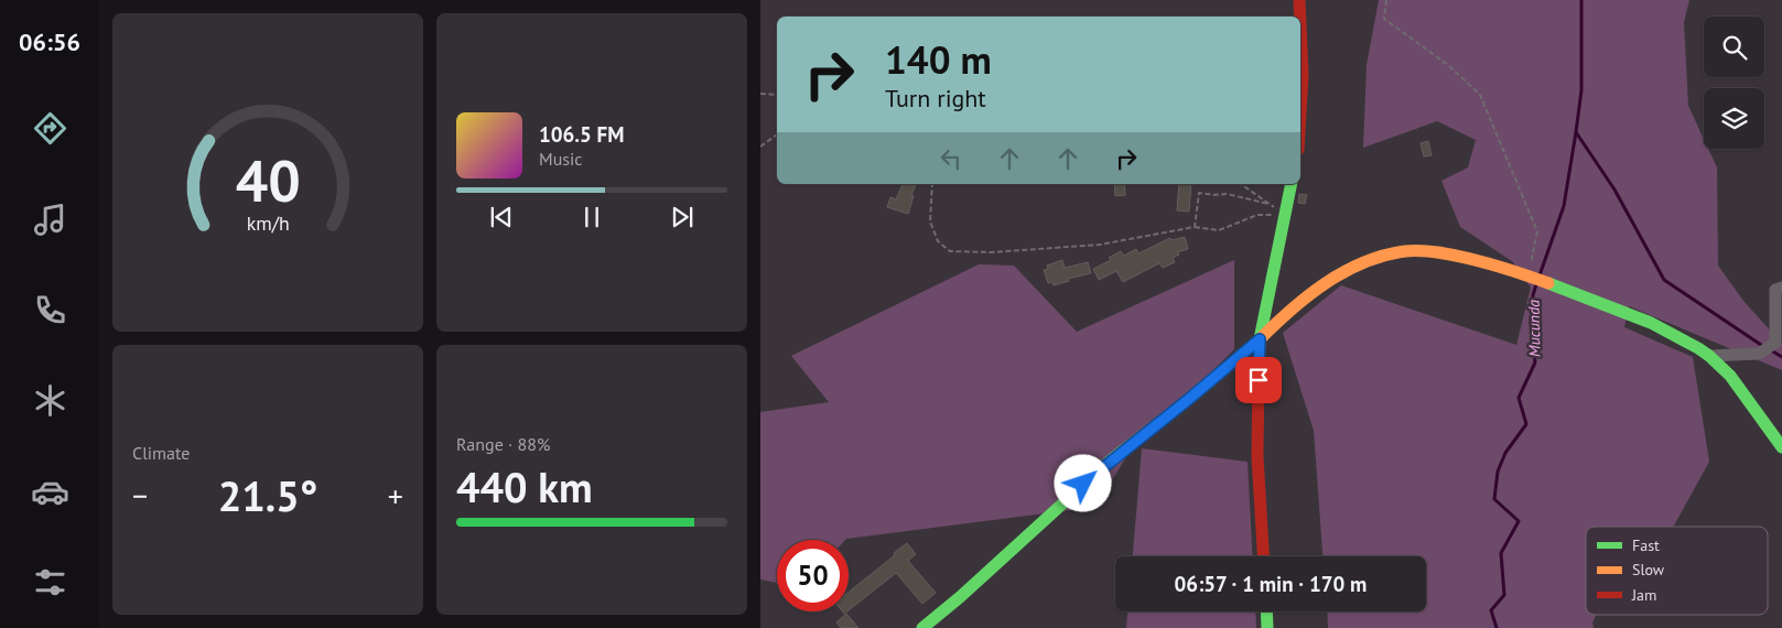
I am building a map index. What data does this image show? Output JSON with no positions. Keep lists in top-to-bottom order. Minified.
{"water":["Mucunda"],"legend":["Fast","Slow","Jam"],"page":{"tabs":"06:56","turn":["140 m","Turn right"],"song":["106.5 FM","Music"],"tile":["Climate",["Range · 88%","440 km"]],"heat":["−","21.5°","+"],"limit":"50","trip":"06:57 · 1 min · 170 m","gauge":["40","km/h"]}}
